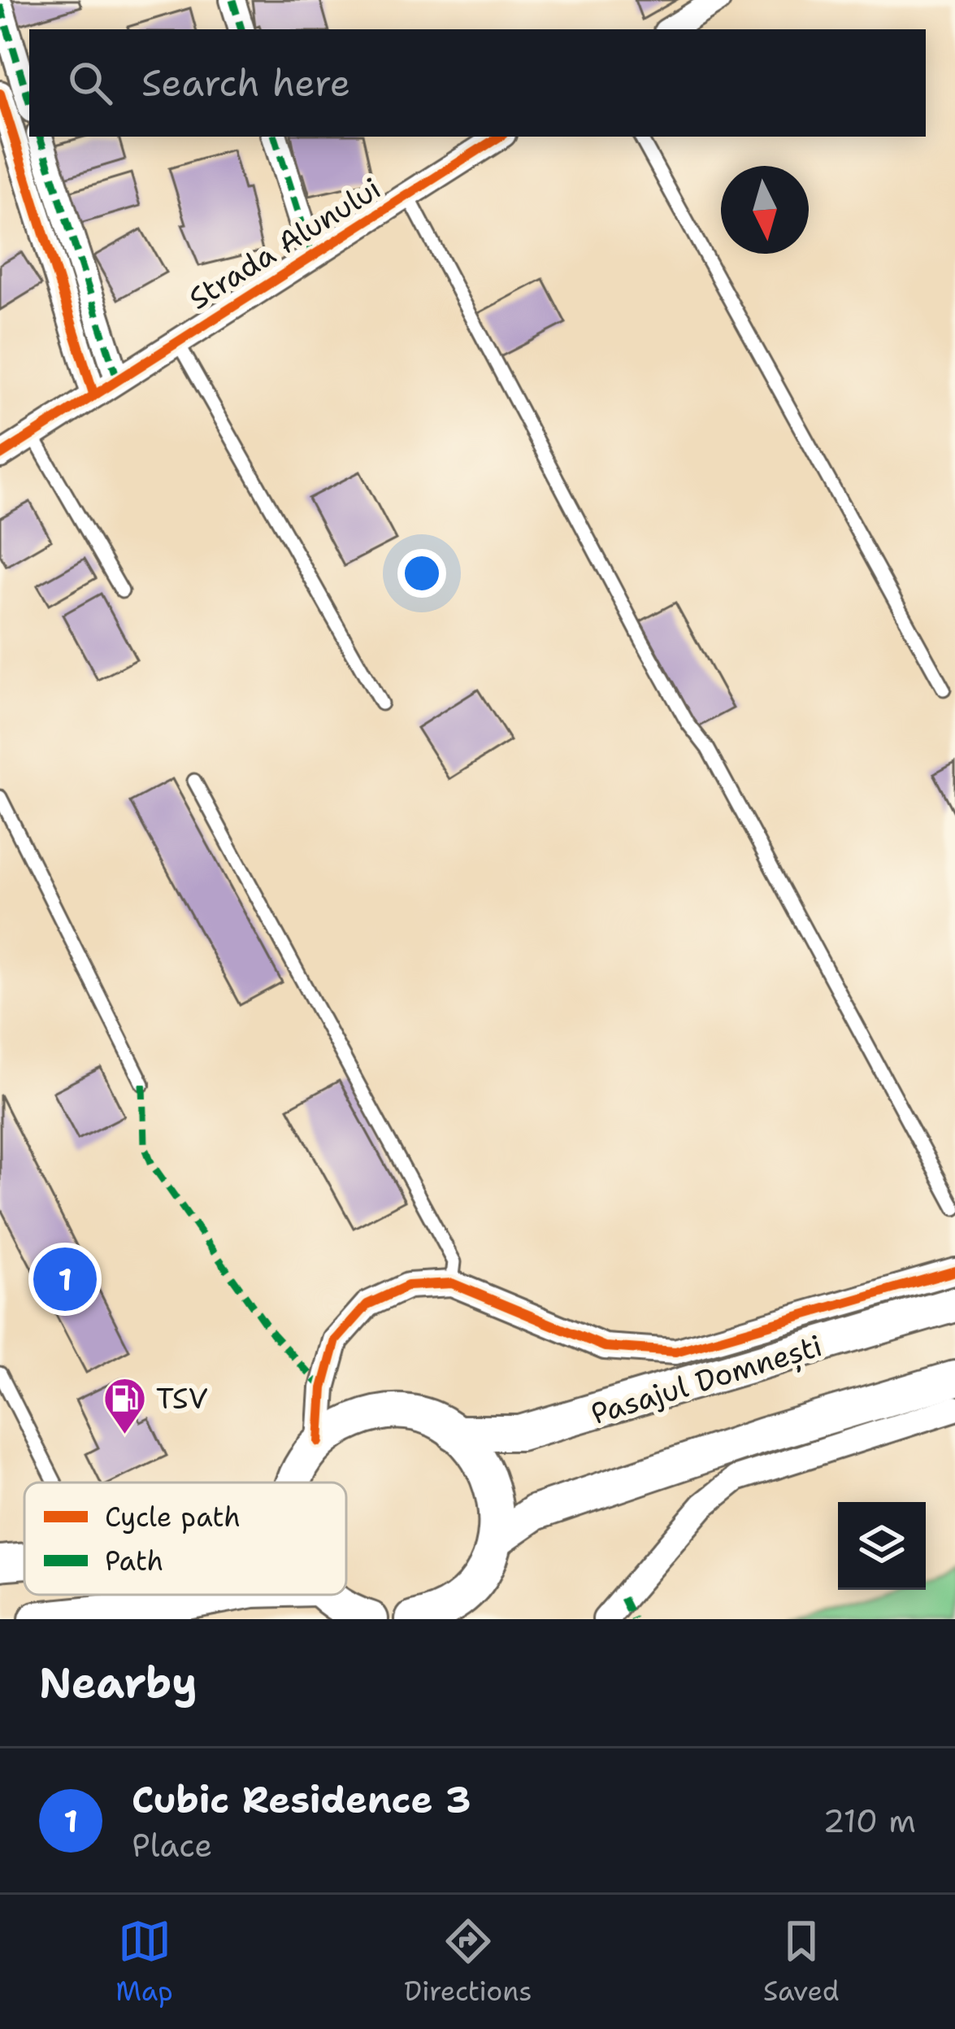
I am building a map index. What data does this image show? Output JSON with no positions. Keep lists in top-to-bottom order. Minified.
{"streets":{"main road":["Pasajul Domnești"],"street":["Strada Alunului"]},"places":{"fuel station":["TSV"]},"legend":["Cycle path","Path"],"north":"bottom","page":{"search":"Search here","pins":"1","heading":"Nearby","list":[{"mark":"1","name":"Cubic Residence 3","note":"Place","value":"210 m"}],"nav":["Map","Directions","Saved"]}}
